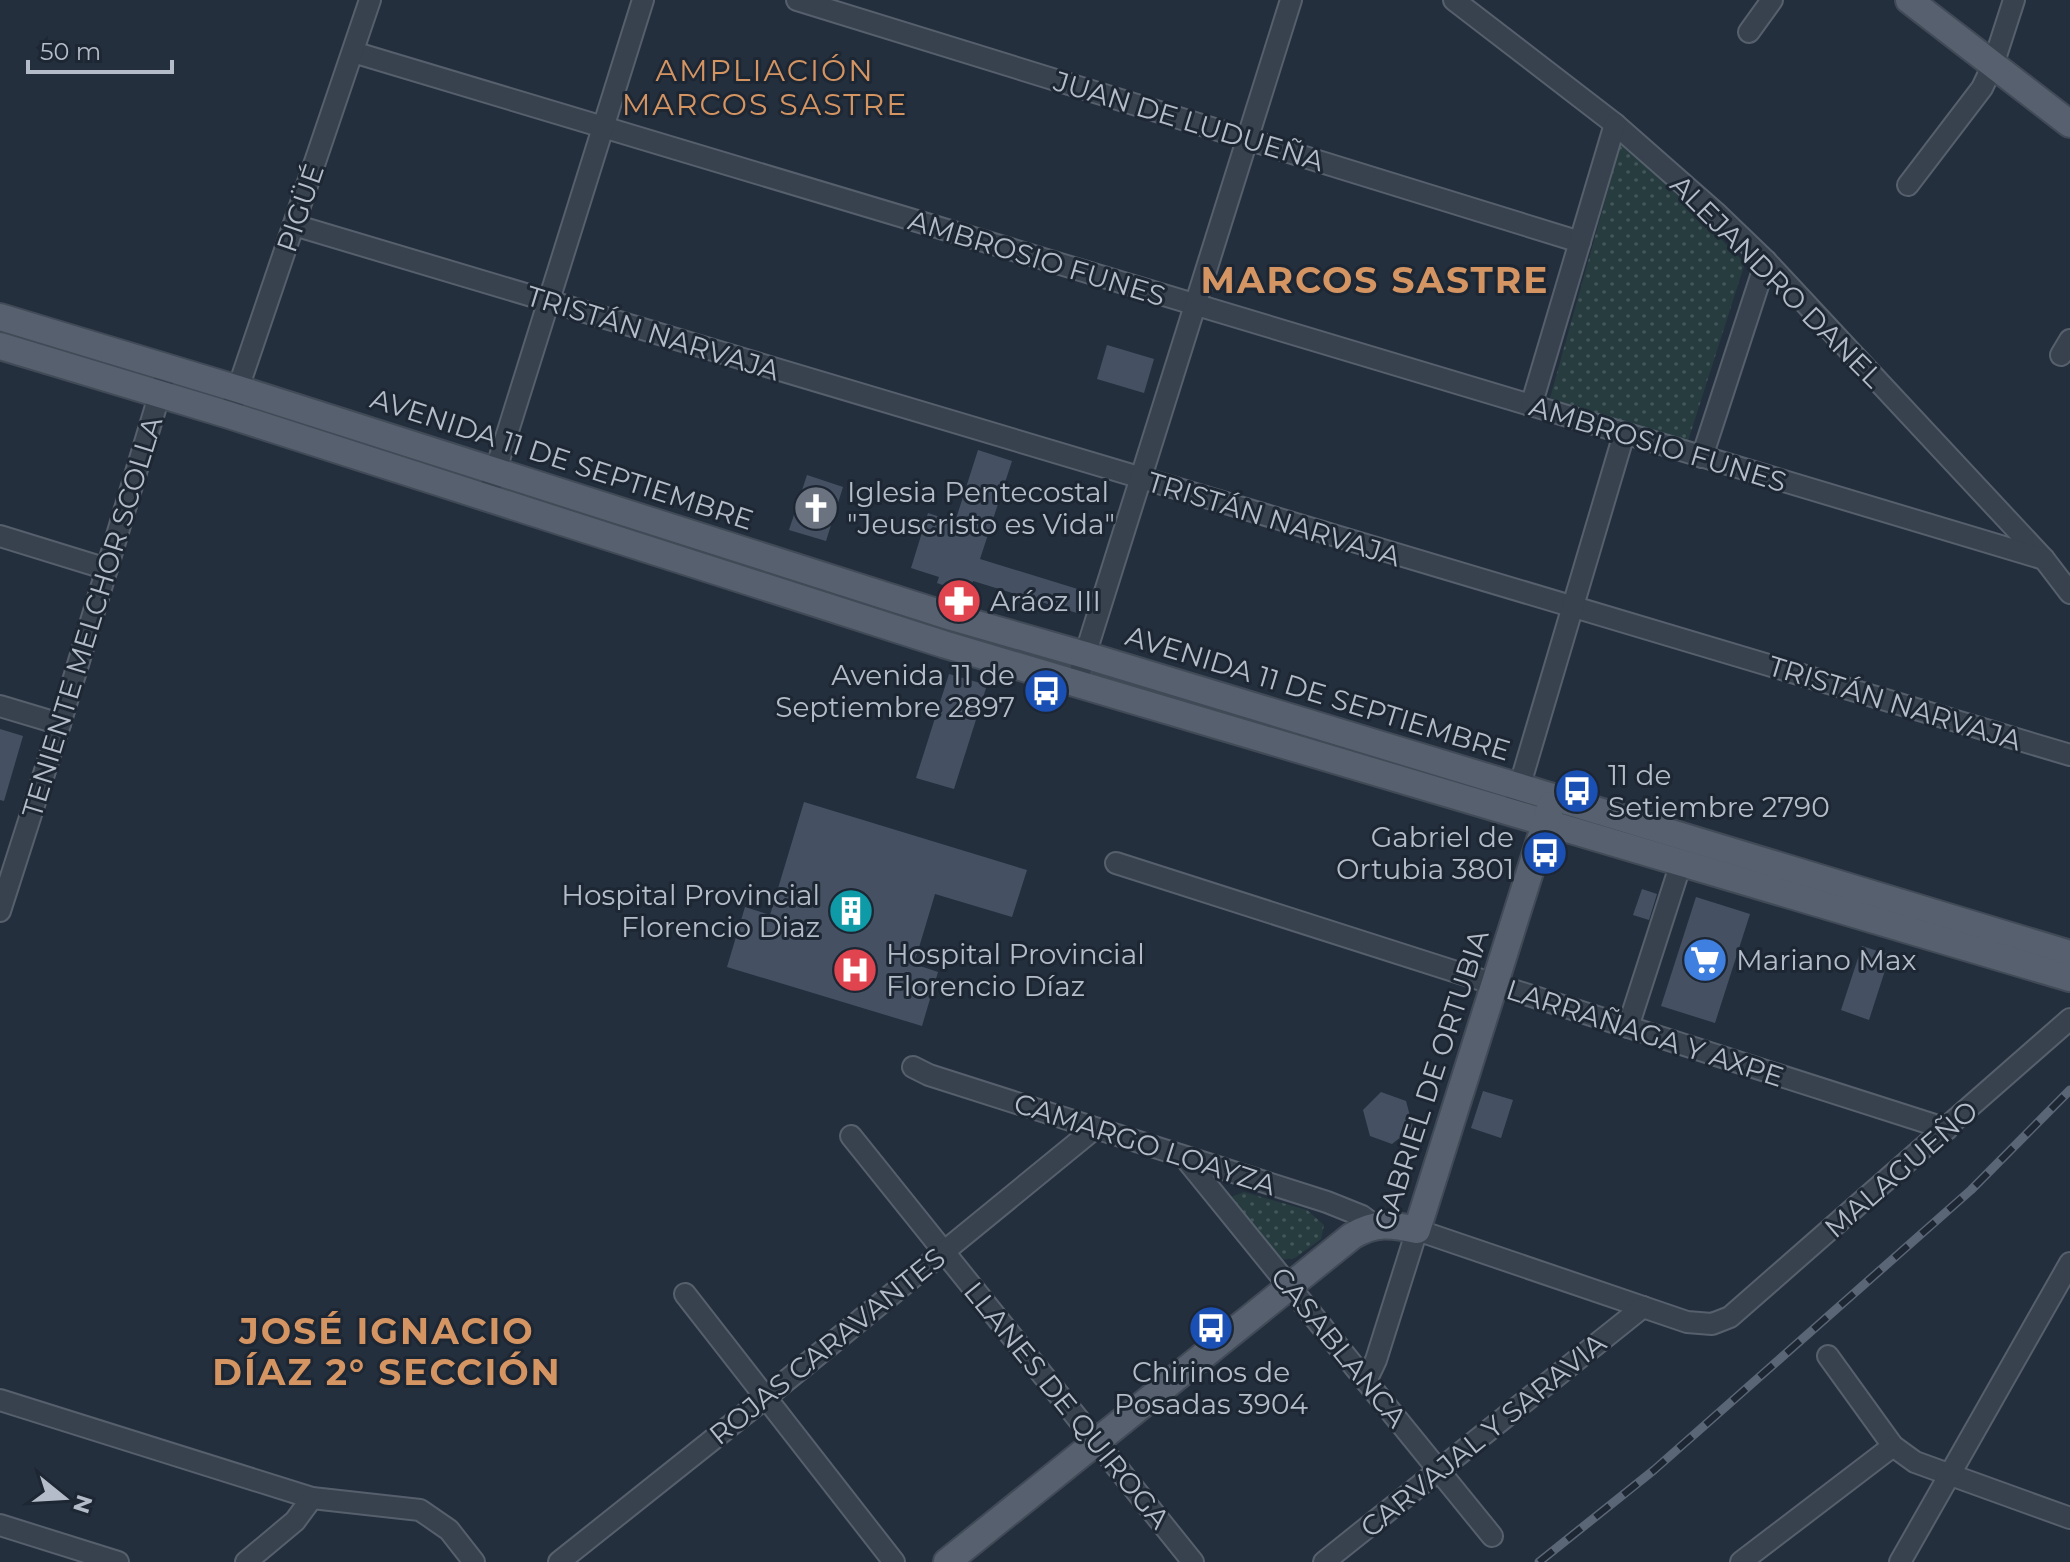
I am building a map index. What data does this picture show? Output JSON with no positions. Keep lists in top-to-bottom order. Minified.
{"streets":{"main road":["AVENIDA 11 DE SEPTIEMBRE","GABRIEL DE ORTUBIA"],"street":["JUAN DE LUDUEÑA","PIGÜÉ","AMBROSIO FUNES","ALEJANDRO DANEL","TRISTÁN NARVAJA","TENIENTE MELCHOR SCOLLA","LARRAÑAGA Y AXPE","CAMARGO LOAYZA","MALAGUEÑO","ROJAS CARAVANTES","CASABLANCA","LLANES DE QUIROGA","CARVAJAL Y SARAVIA"]},"crossings":[["PIGÜÉ","AMBROSIO FUNES"],["PIGÜÉ","TRISTÁN NARVAJA"],["PIGÜÉ","AVENIDA 11 DE SEPTIEMBRE"],["AMBROSIO FUNES","ALEJANDRO DANEL"],["AVENIDA 11 DE SEPTIEMBRE","TENIENTE MELCHOR SCOLLA"],["AVENIDA 11 DE SEPTIEMBRE","GABRIEL DE ORTUBIA"],["LARRAÑAGA Y AXPE","GABRIEL DE ORTUBIA"],["LARRAÑAGA Y AXPE","MALAGUEÑO"],["GABRIEL DE ORTUBIA","CASABLANCA"],["CAMARGO LOAYZA","ROJAS CARAVANTES"],["CAMARGO LOAYZA","CASABLANCA"],["MALAGUEÑO","CARVAJAL Y SARAVIA"],["ROJAS CARAVANTES","LLANES DE QUIROGA"],["CASABLANCA","CARVAJAL Y SARAVIA"]],"districts":["AMPLIACIÓN MARCOS SASTRE","MARCOS SASTRE","JOSÉ IGNACIO DÍAZ 2° SECCIÓN"],"places":{"church":["Iglesia Pentecostal \"Jeuscristo es Vida\""],"pharmacy":["Aráoz III"],"bus stop":["Avenida 11 de Septiembre 2897","11 de Setiembre 2790","Gabriel de Ortubia 3801","Chirinos de Posadas 3904"],"building":["Hospital Provincial Florencio Diaz"],"supermarket":["Mariano Max"],"hospital":["Hospital Provincial Florencio Díaz"]},"scale_bar":"50 m","north":"right"}
